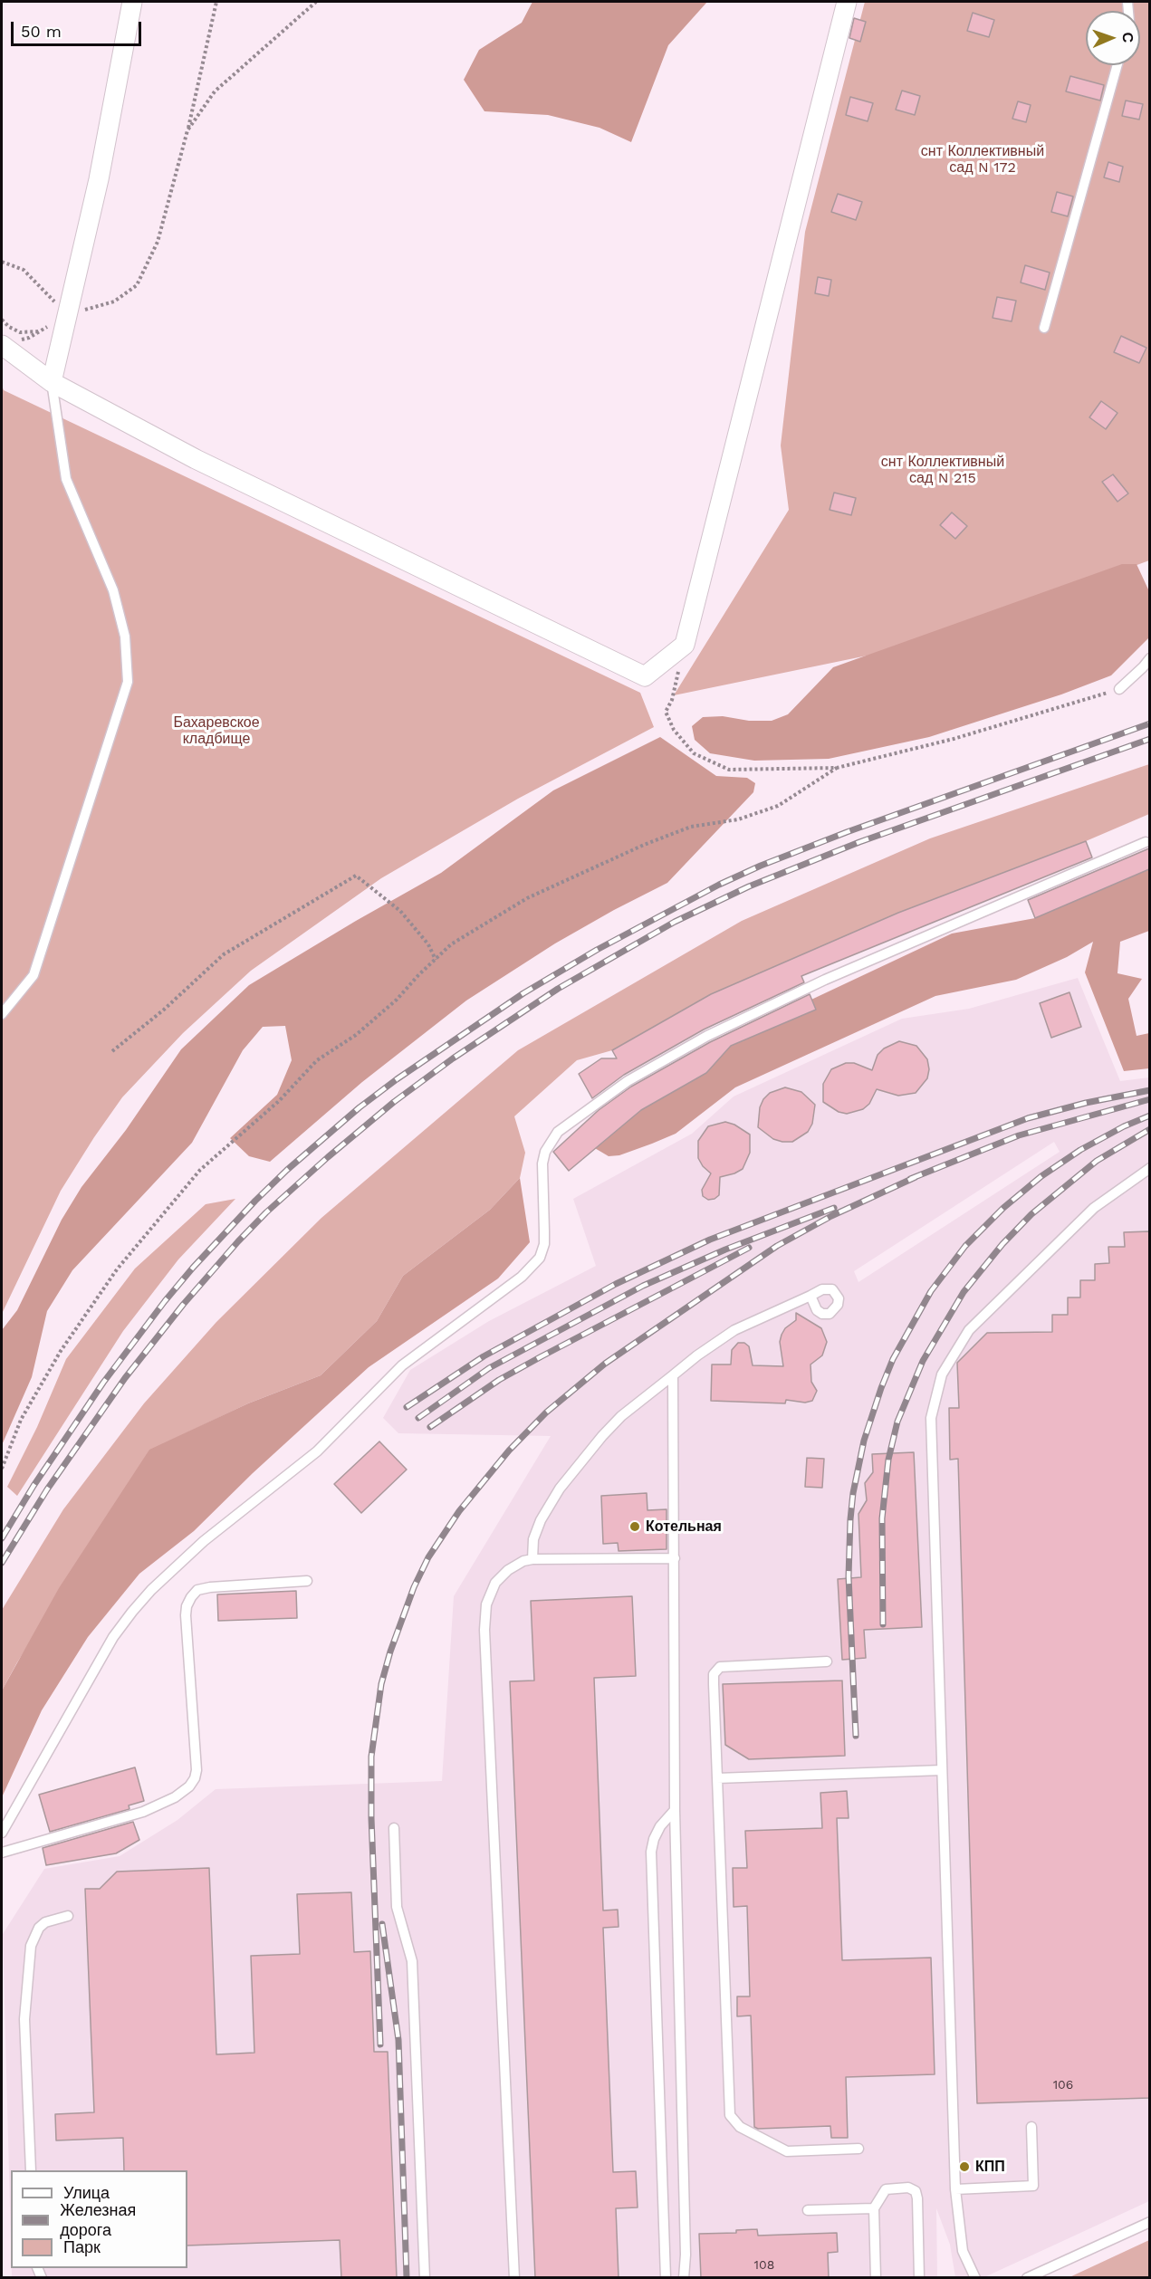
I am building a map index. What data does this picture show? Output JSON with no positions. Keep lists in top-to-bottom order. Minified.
{"parks":["снт Коллективный сад N 172","снт Коллективный сад N 215","Бахаревское кладбище"],"places":["Котельная","КПП"],"house_numbers":["106","108"],"legend":["Улица","Железная дорога","Парк"],"scale_bar":"50 m","north":"right"}
